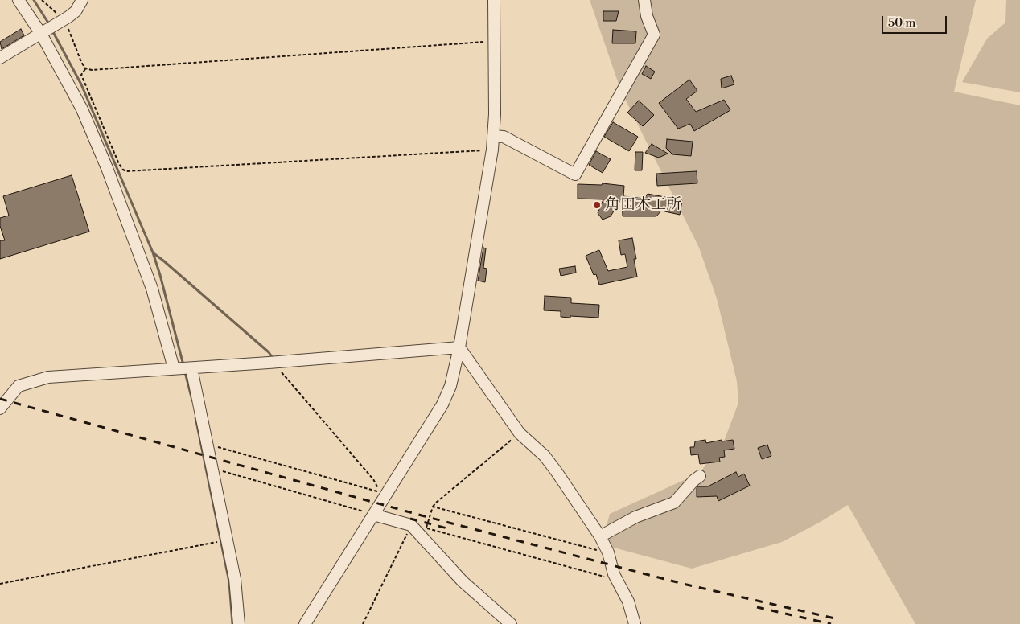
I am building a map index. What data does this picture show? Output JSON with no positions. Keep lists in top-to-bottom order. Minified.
{"places":["角田木工所"],"scale_bar":"50 m"}
